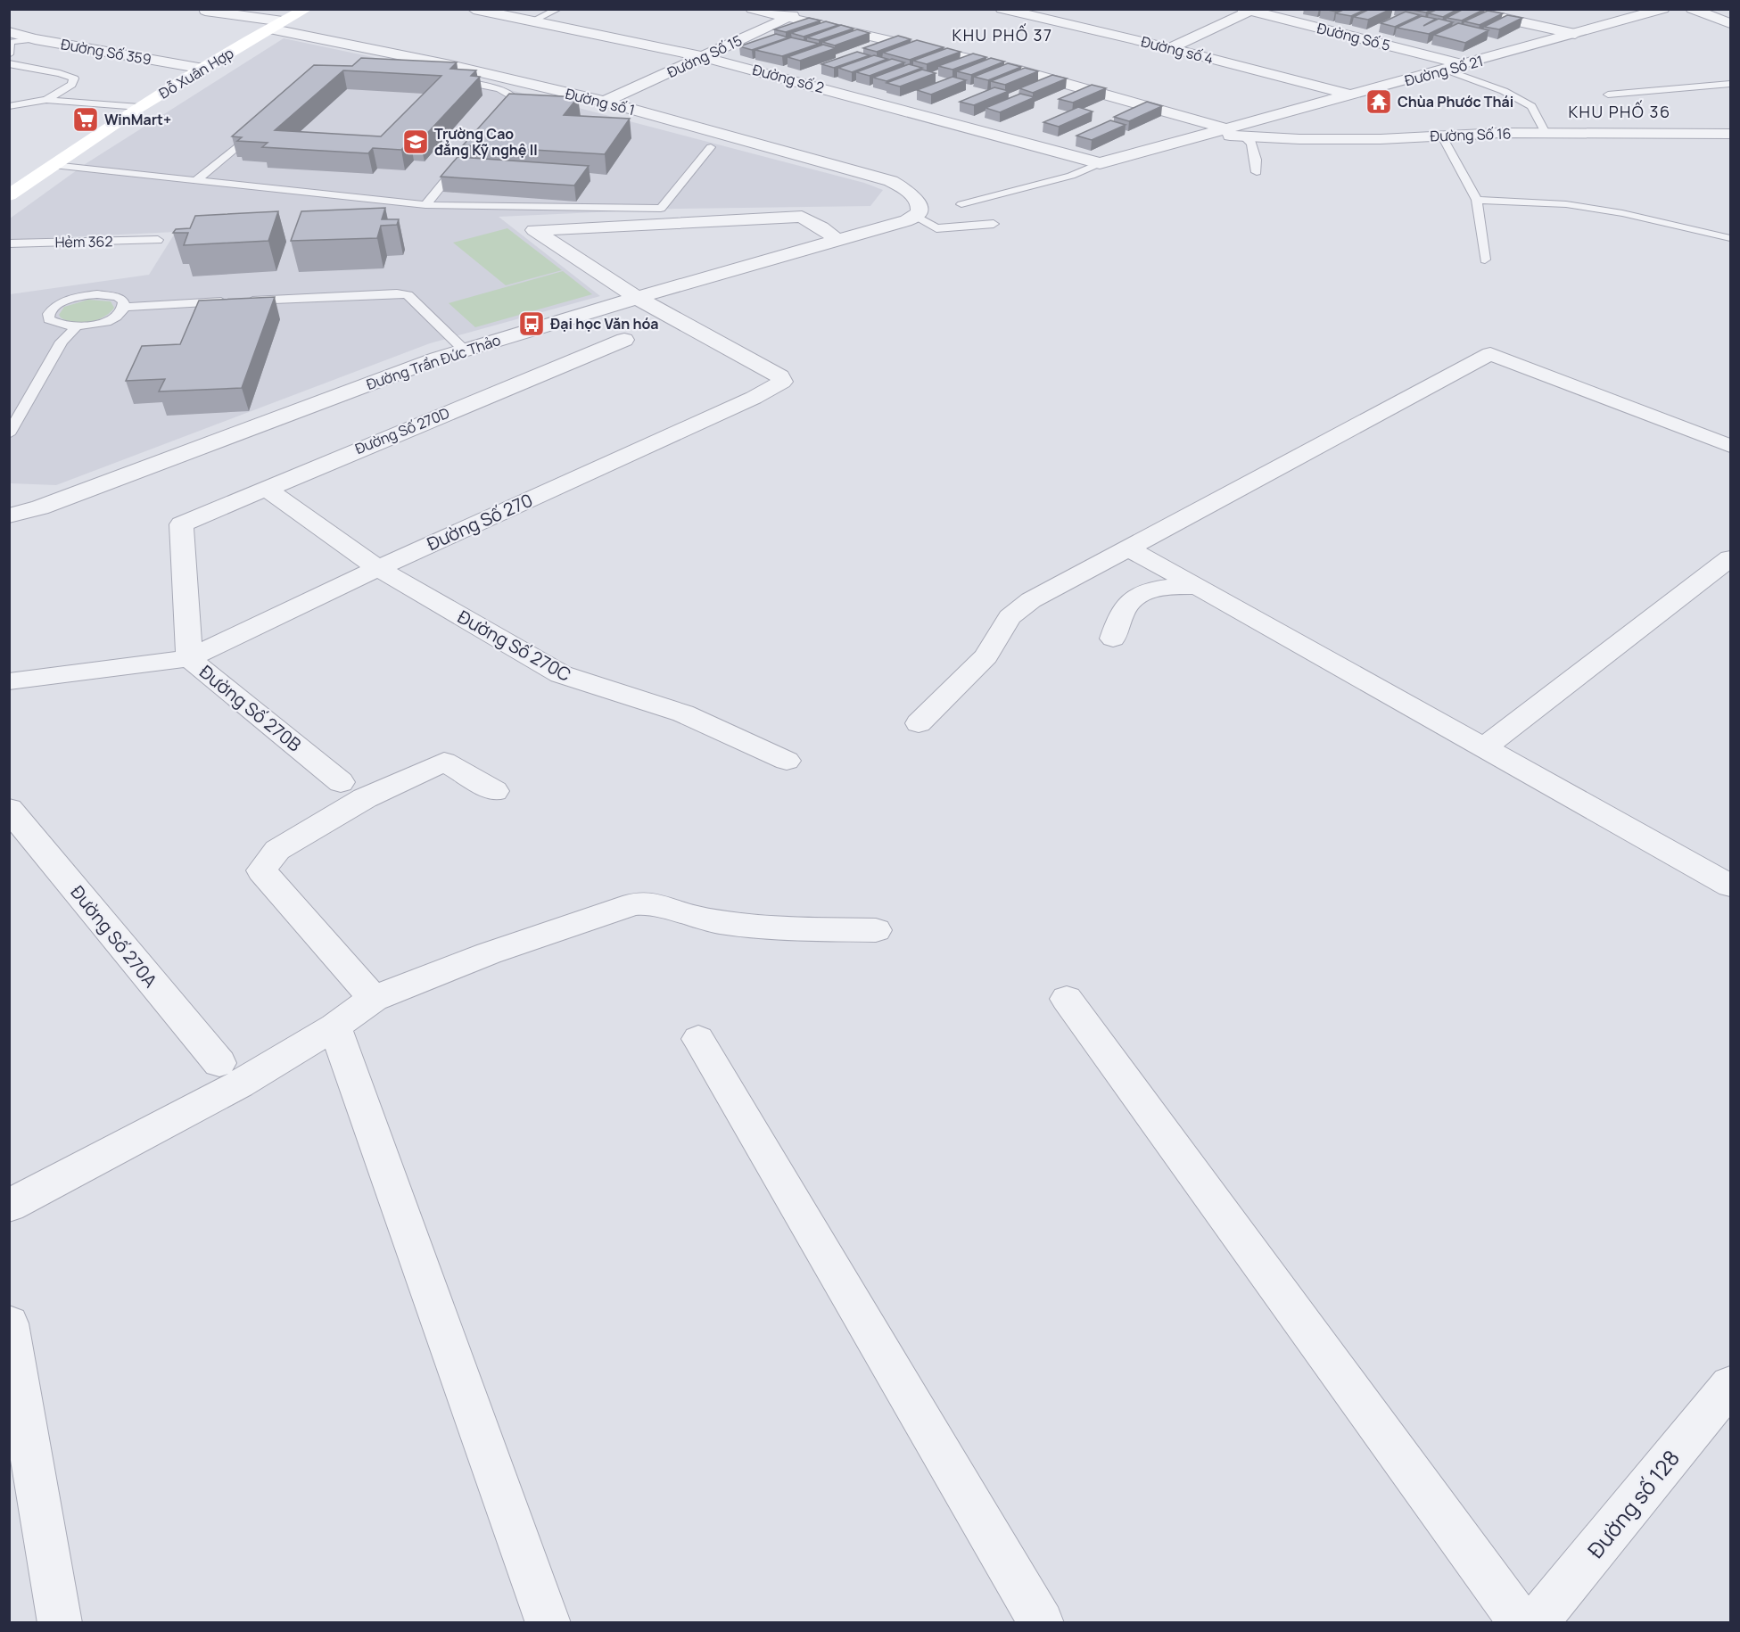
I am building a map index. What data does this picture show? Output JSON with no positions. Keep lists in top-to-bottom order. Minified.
{"streets":{"main road":["Đỗ Xuân Hợp"],"street":["Đường Số 5","Đường số 4","Đường Số 359","Đường Số 15","Đường Số 21","Đường số 2","Đường số 1","Đường Số 16","Đường Trần Đức Thảo","Đường Số 270D","Đường Số 270","Đường Số 270C","Đường Số 270B","Đường Số 270A","Đường số 128"],"lane":["Hẻm 362"]},"crossings":[["Đường Số 5","Đường Số 21"],["Đường số 4","Đường Số 21"],["Đường Số 359","Đỗ Xuân Hợp"],["Đường Số 15","Đường số 2"],["Đường Số 15","Đường số 1"],["Đường Số 21","Đường số 2"],["Đường Số 21","Đường Số 16"],["Đỗ Xuân Hợp","Đường số 1"],["Đường số 1","Đường Trần Đức Thảo"],["Đường Trần Đức Thảo","Đường Số 270"],["Đường Số 270D","Đường Số 270C"],["Đường Số 270D","Đường Số 270B"],["Đường Số 270","Đường Số 270C"],["Đường Số 270","Đường Số 270B"]],"districts":["KHU PHỐ 37","KHU PHỐ 36"],"places":{"temple":["Chùa Phước Thái"],"supermarket":["WinMart+"],"school or university":["Trường Cao đẳng Kỹ nghệ II"],"bus stop":["Đại học Văn hóa"]}}
